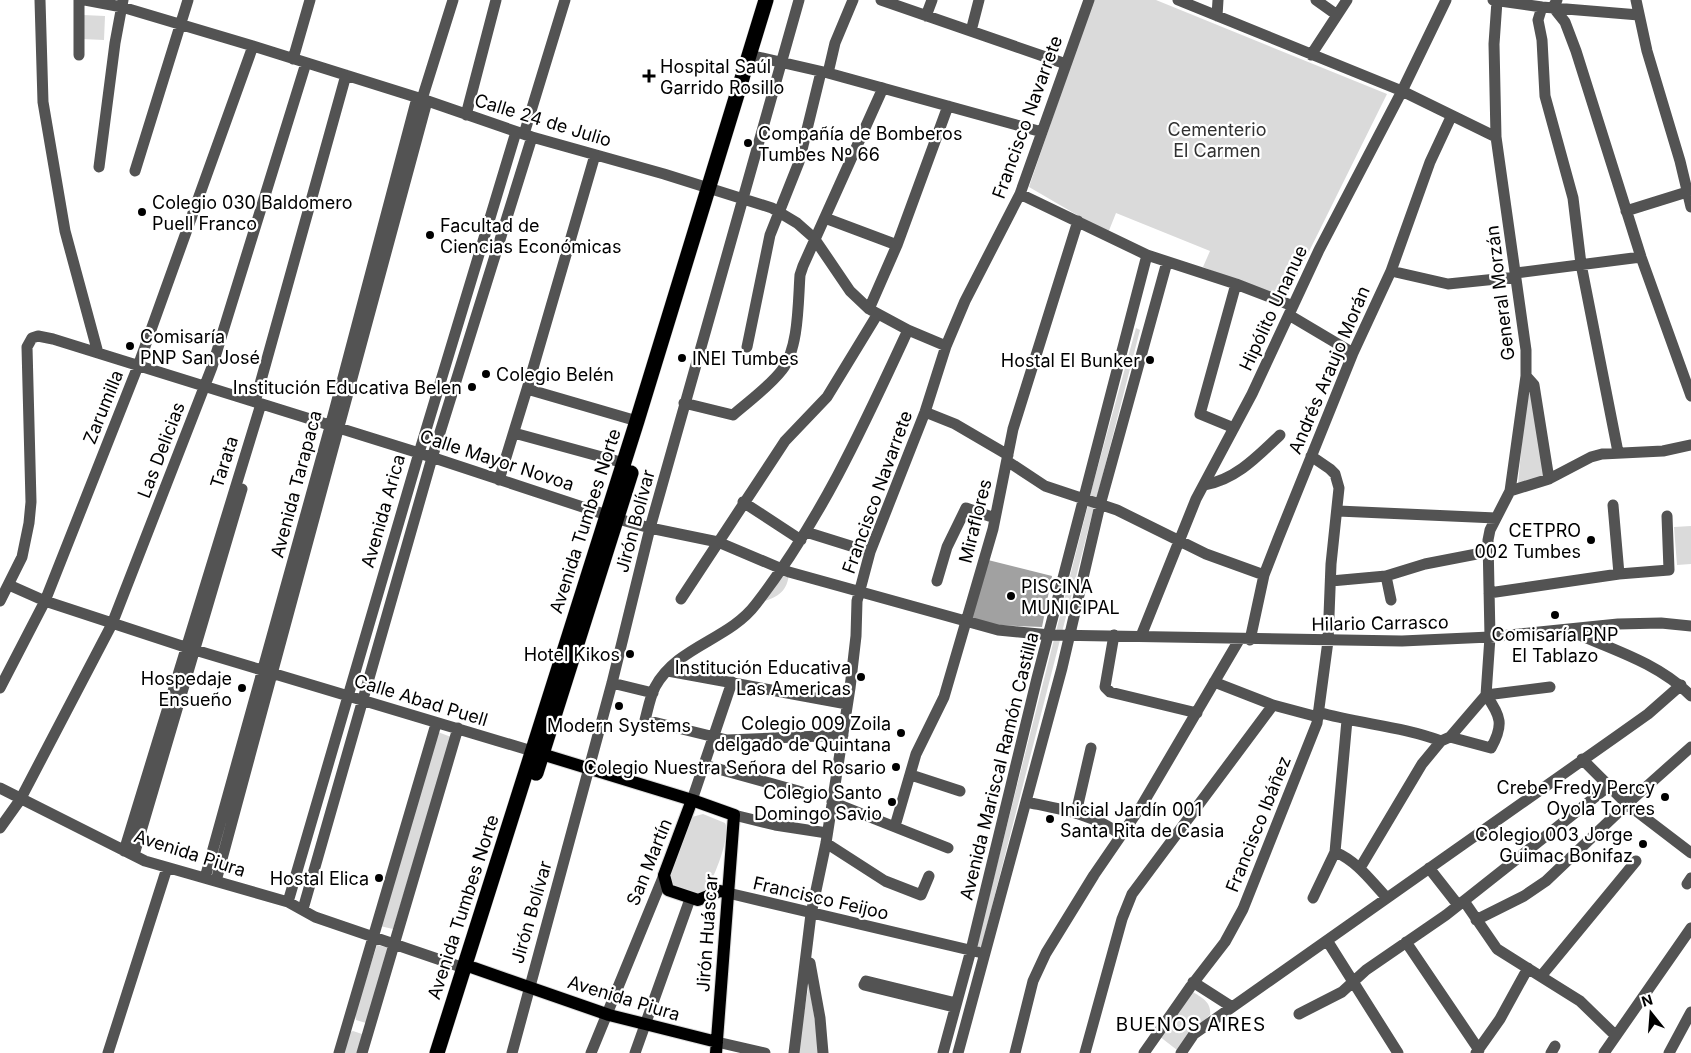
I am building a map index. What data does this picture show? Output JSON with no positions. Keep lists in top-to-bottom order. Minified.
{"streets":{"highway":["Avenida Tumbes Norte"],"main road":["Calle Abad Puell","Avenida Piura","San Martín","Francisco Feijoo","Jirón Huáscar"],"street":["Francisco Navarrete","Calle 24 de Julio","General Morzán","Hipólito Unanue","Andrés Araujo Morán","Zarumilla","Las Delicias","Calle Mayor Novoa","Tarata","Avenida Tarapaca","Avenida Arica","Jirón Bolívar","Miraflores","Hilario Carrasco","Avenida Mariscal Ramón Castilla","Francisco Ibáñez"]},"crossings":[["Francisco Navarrete","Calle 24 de Julio"],["Francisco Navarrete","Calle Mayor Novoa"],["Francisco Navarrete","Calle Abad Puell"],["Francisco Navarrete","Francisco Feijoo"],["Calle 24 de Julio","Zarumilla"],["Calle 24 de Julio","Las Delicias"],["Calle 24 de Julio","Avenida Tarapaca"],["Calle 24 de Julio","Avenida Arica"],["Calle 24 de Julio","Avenida Tumbes Norte"],["Calle 24 de Julio","Jirón Bolívar"],["General Morzán","Hilario Carrasco"],["Hipólito Unanue","Hilario Carrasco"],["Andrés Araujo Morán","Hilario Carrasco"],["Andrés Araujo Morán","Francisco Ibáñez"],["Zarumilla","Calle Mayor Novoa"],["Zarumilla","Calle Abad Puell"],["Las Delicias","Calle Mayor Novoa"],["Las Delicias","Calle Abad Puell"],["Las Delicias","Avenida Piura"],["Calle Mayor Novoa","Tarata"],["Calle Mayor Novoa","Avenida Tarapaca"],["Calle Mayor Novoa","Avenida Arica"],["Calle Mayor Novoa","Avenida Tumbes Norte"],["Calle Mayor Novoa","Jirón Bolívar"],["Calle Mayor Novoa","Miraflores"],["Calle Mayor Novoa","Hilario Carrasco"],["Calle Mayor Novoa","Calle Abad Puell"],["Calle Mayor Novoa","Avenida Mariscal Ramón Castilla"],["Tarata","Calle Abad Puell"],["Tarata","Avenida Piura"],["Avenida Tarapaca","Calle Abad Puell"],["Avenida Tarapaca","Avenida Piura"],["Avenida Arica","Calle Abad Puell"],["Avenida Arica","Avenida Piura"],["Avenida Tumbes Norte","Calle Abad Puell"],["Avenida Tumbes Norte","Avenida Piura"],["Jirón Bolívar","Calle Abad Puell"],["Jirón Bolívar","Avenida Piura"],["Hilario Carrasco","Avenida Mariscal Ramón Castilla"],["Hilario Carrasco","Francisco Ibáñez"],["Calle Abad Puell","San Martín"],["Calle Abad Puell","Jirón Huáscar"],["Avenida Mariscal Ramón Castilla","Francisco Feijoo"],["Avenida Piura","San Martín"],["Avenida Piura","Jirón Huáscar"],["Francisco Feijoo","Jirón Huáscar"]],"districts":["BUENOS AIRES"],"parks":["Cementerio El Carmen"],"places":{"health":["Hospital Saúl Garrido Rosillo"],"other":["Compañía de Bomberos Tumbes Nº 66","Colegio 030 Baldomero Puell Franco","Facultad de Ciencias Económicas","Comisaría PNP San José","INEI Tumbes","Hostal El Bunker","Colegio Belén","Institución Educativa Belen","CETPRO 002 Tumbes","PISCINA MUNICIPAL","Comisaría PNP El Tablazo","Hotel Kikos","Institución Educativa Las Americas","Hospedaje Ensueño","Modern Systems","Colegio 009 Zoila delgado de Quintana","Colegio Nuestra Señora del Rosario","Crebe Fredy Percy Oyola Torres","Colegio Santo Domingo Savio","Inicial Jardín 001 Santa Rita de Casia","Colegio 003 Jorge Guimac Bonifaz","Hostal Elica"]},"north":"top"}
